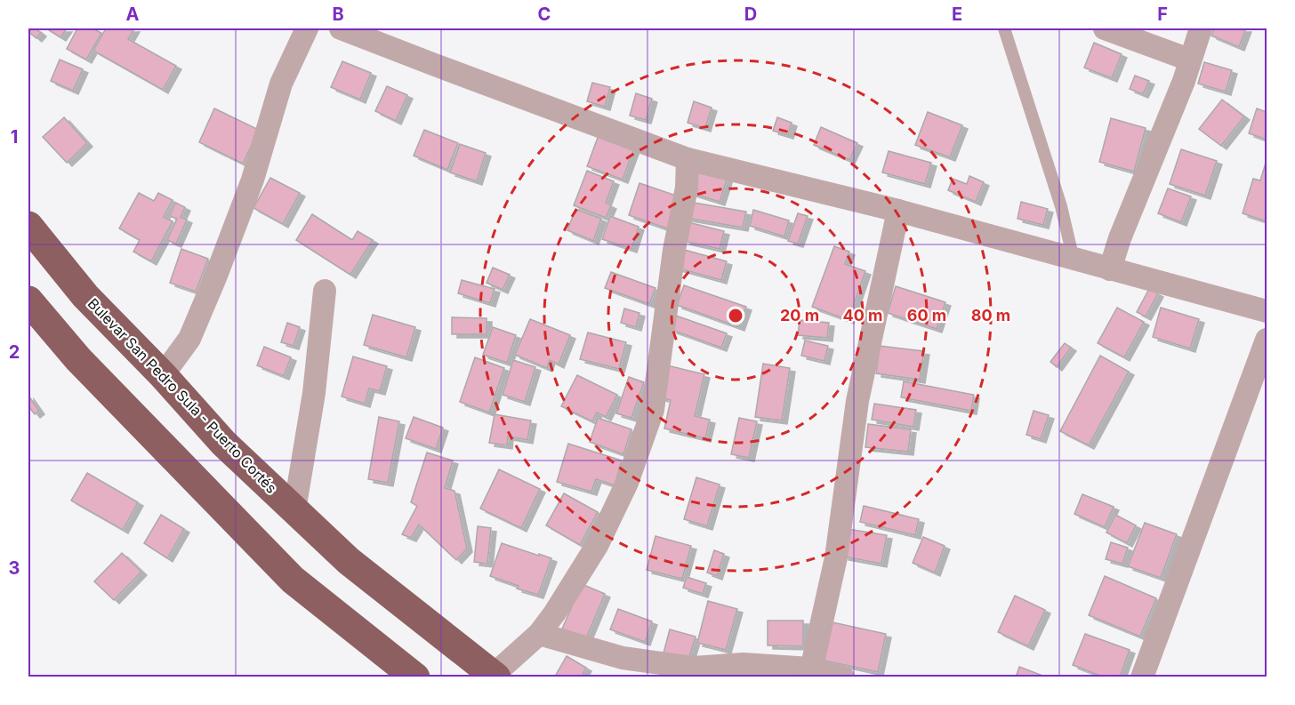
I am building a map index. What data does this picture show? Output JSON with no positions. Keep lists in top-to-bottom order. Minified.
{"streets":{"highway":["Bulevar San Pedro Sula - Puerto Cortés"]},"grid":{"columns":["A","B","C","D","E","F"],"rows":["1","2","3"]},"rings":["20 m","40 m","60 m","80 m"]}
